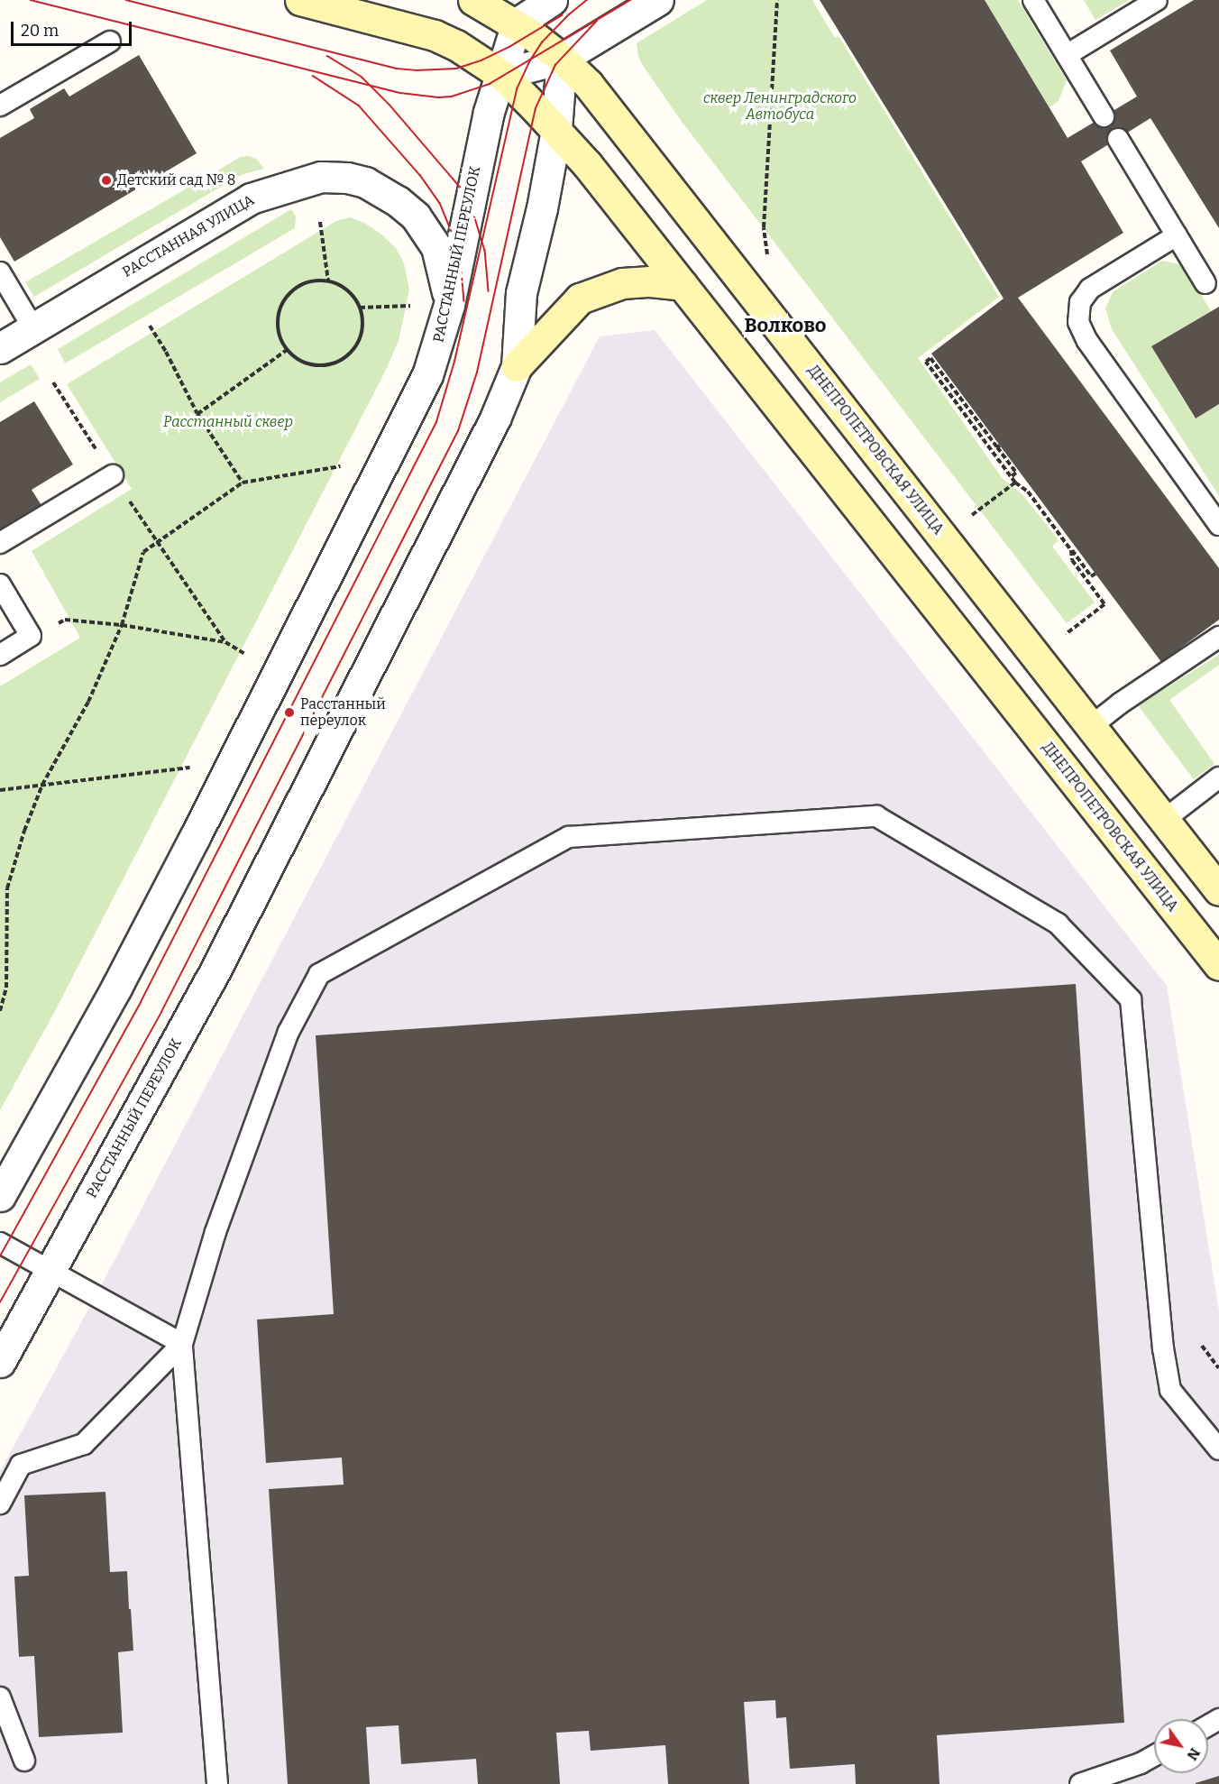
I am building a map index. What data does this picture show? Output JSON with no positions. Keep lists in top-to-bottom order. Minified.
{"streets":{"main road":["ДНЕПРОПЕТРОВСКАЯ УЛИЦА"],"street":["РАССТАННАЯ УЛИЦА","РАССТАННЫЙ ПЕРЕУЛОК"]},"crossings":[["РАССТАННАЯ УЛИЦА","РАССТАННЫЙ ПЕРЕУЛОК"],["РАССТАННЫЙ ПЕРЕУЛОК","ДНЕПРОПЕТРОВСКАЯ УЛИЦА"]],"districts":["Волково"],"parks":["сквер Ленинградского Автобуса","Расстанный сквер"],"places":["Детский сад № 8","Расстанный переулок"],"scale_bar":"20 m","north":"bottom right"}
